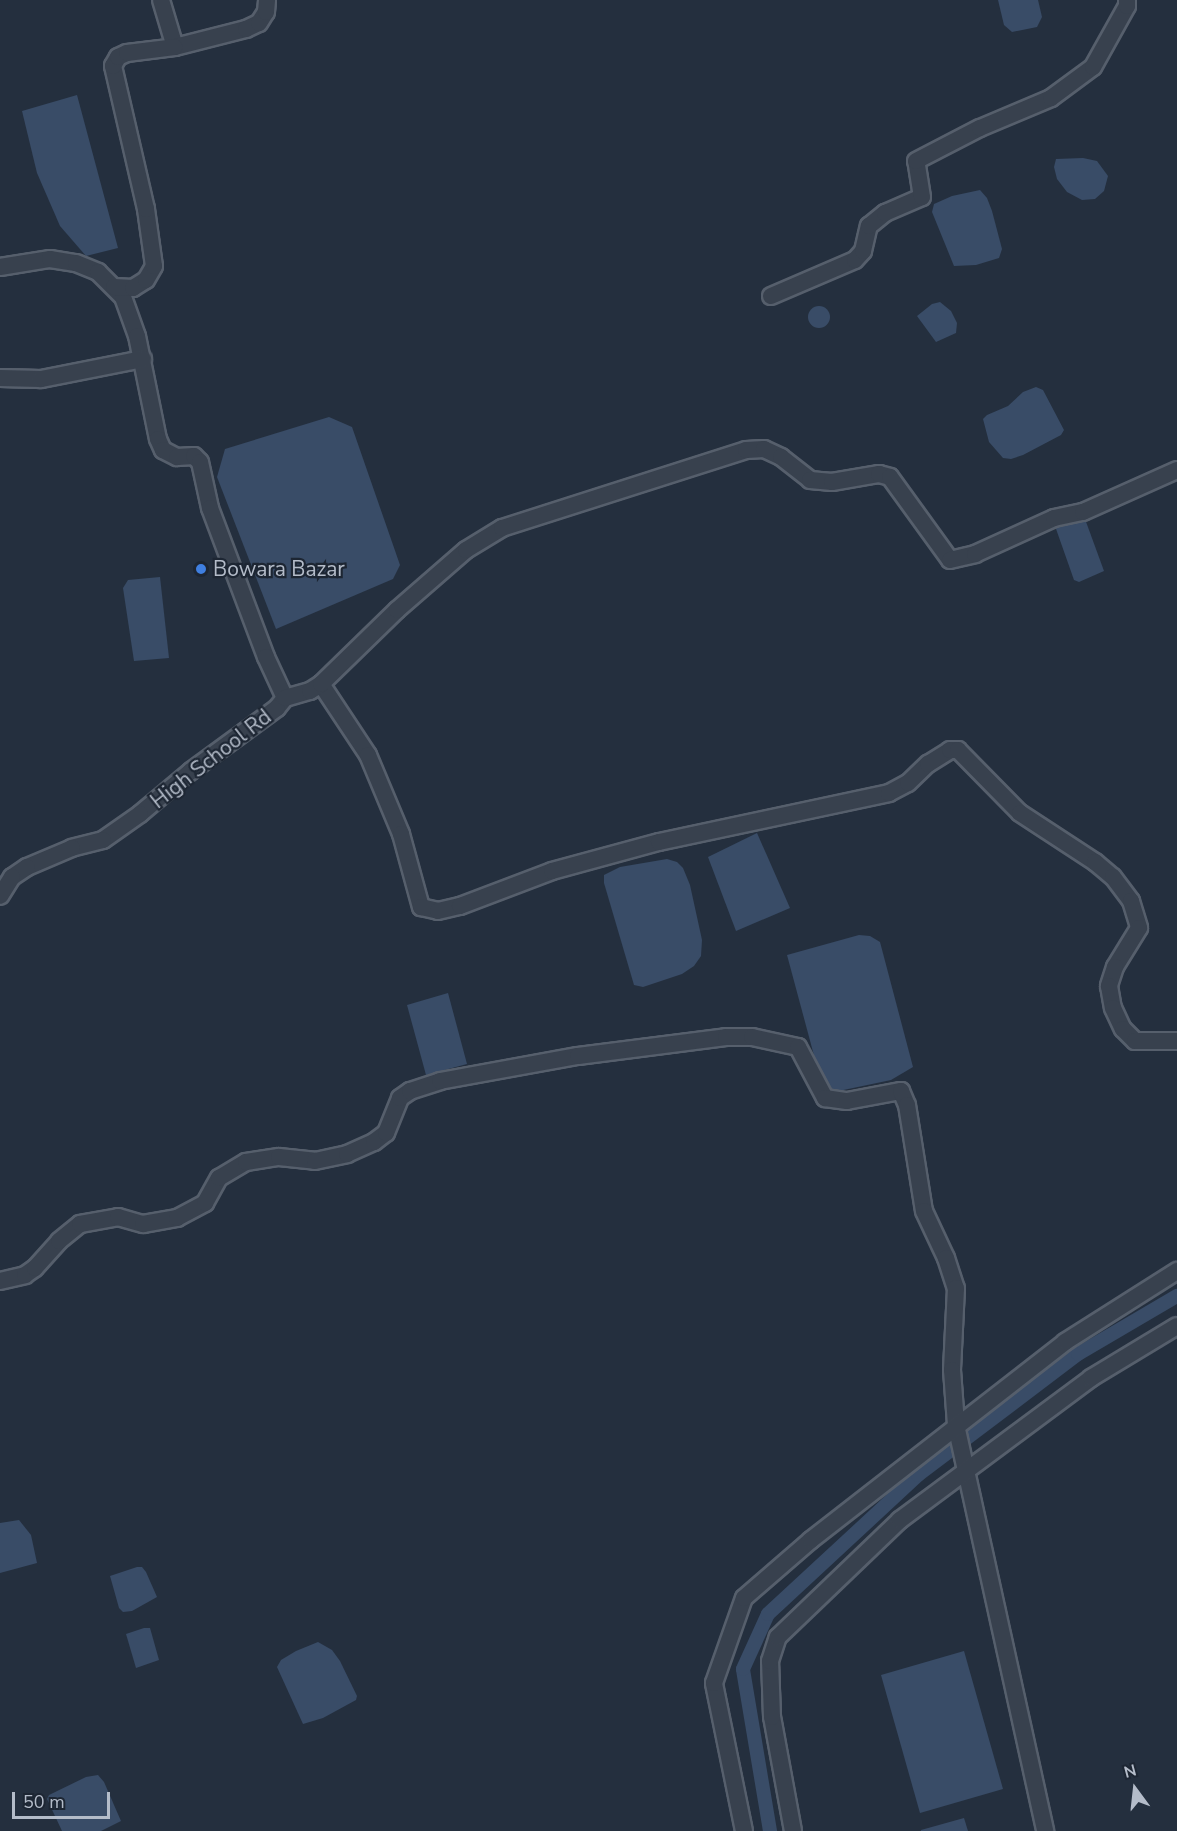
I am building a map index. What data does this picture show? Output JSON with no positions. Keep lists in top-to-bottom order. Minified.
{"streets":{"street":["High School Rd"]},"places":["Bowara Bazar"],"scale_bar":"50 m","north":"top"}
